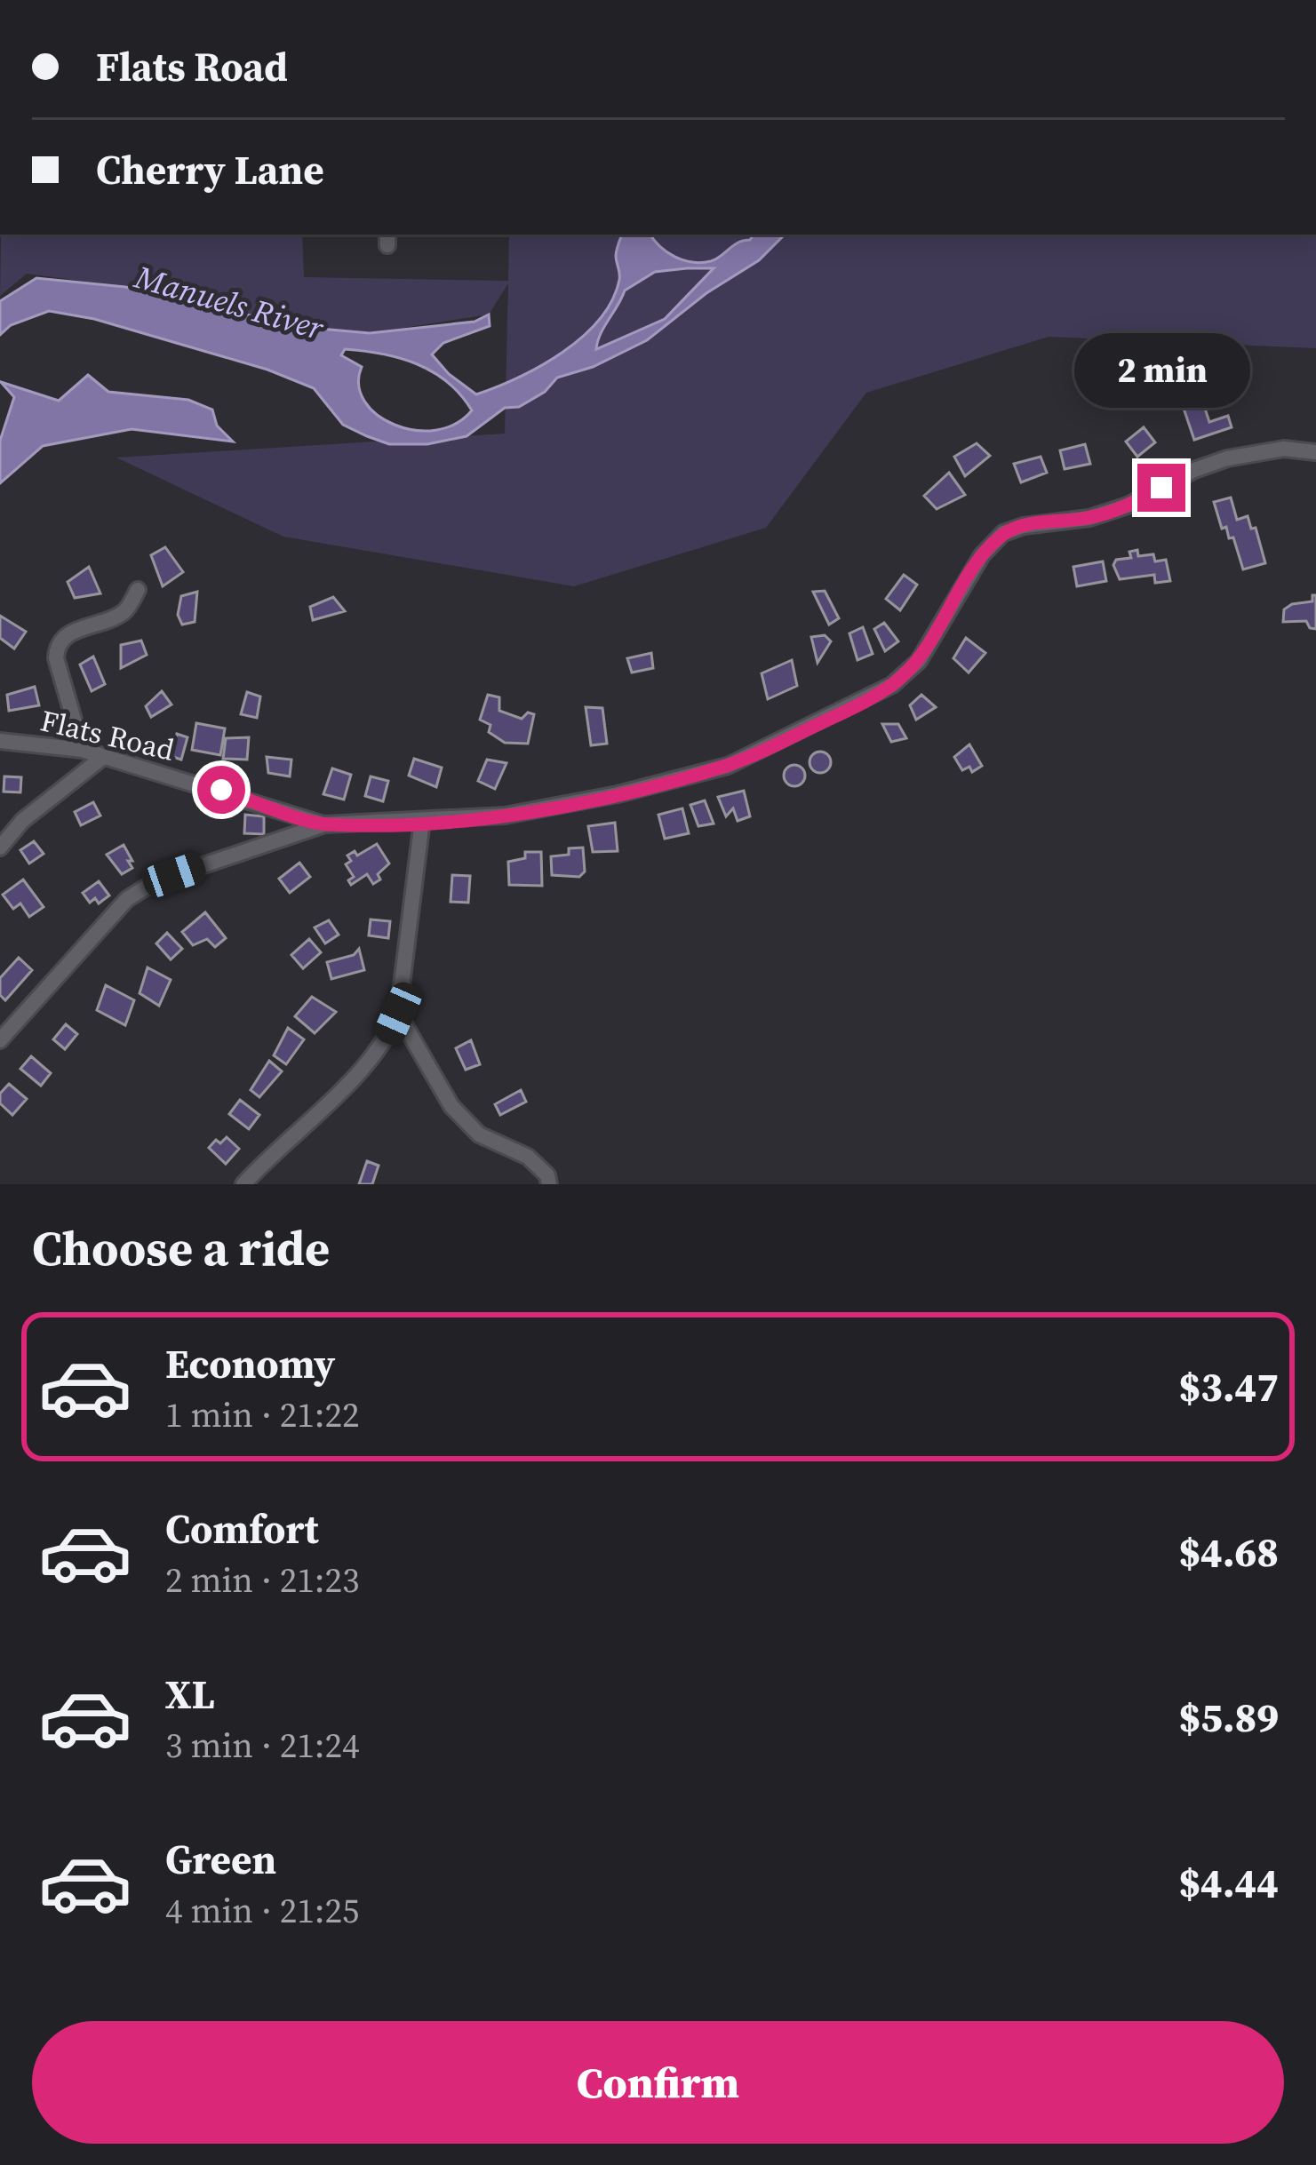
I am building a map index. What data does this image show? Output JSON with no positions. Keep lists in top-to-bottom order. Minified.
{"streets":{"street":["Flats Road"]},"water":["Manuels River"],"page":{"banner":["Flats Road","Cherry Lane"],"bubble":"2 min","heading":"Choose a ride","list":[{"name":"Economy","note":"1 min · 21:22","value":"$3.47"},{"name":"Comfort","note":"2 min · 21:23","value":"$4.68"},{"name":"XL","note":"3 min · 21:24","value":"$5.89"},{"name":"Green","note":"4 min · 21:25","value":"$4.44"}],"buttons":"Confirm"}}
